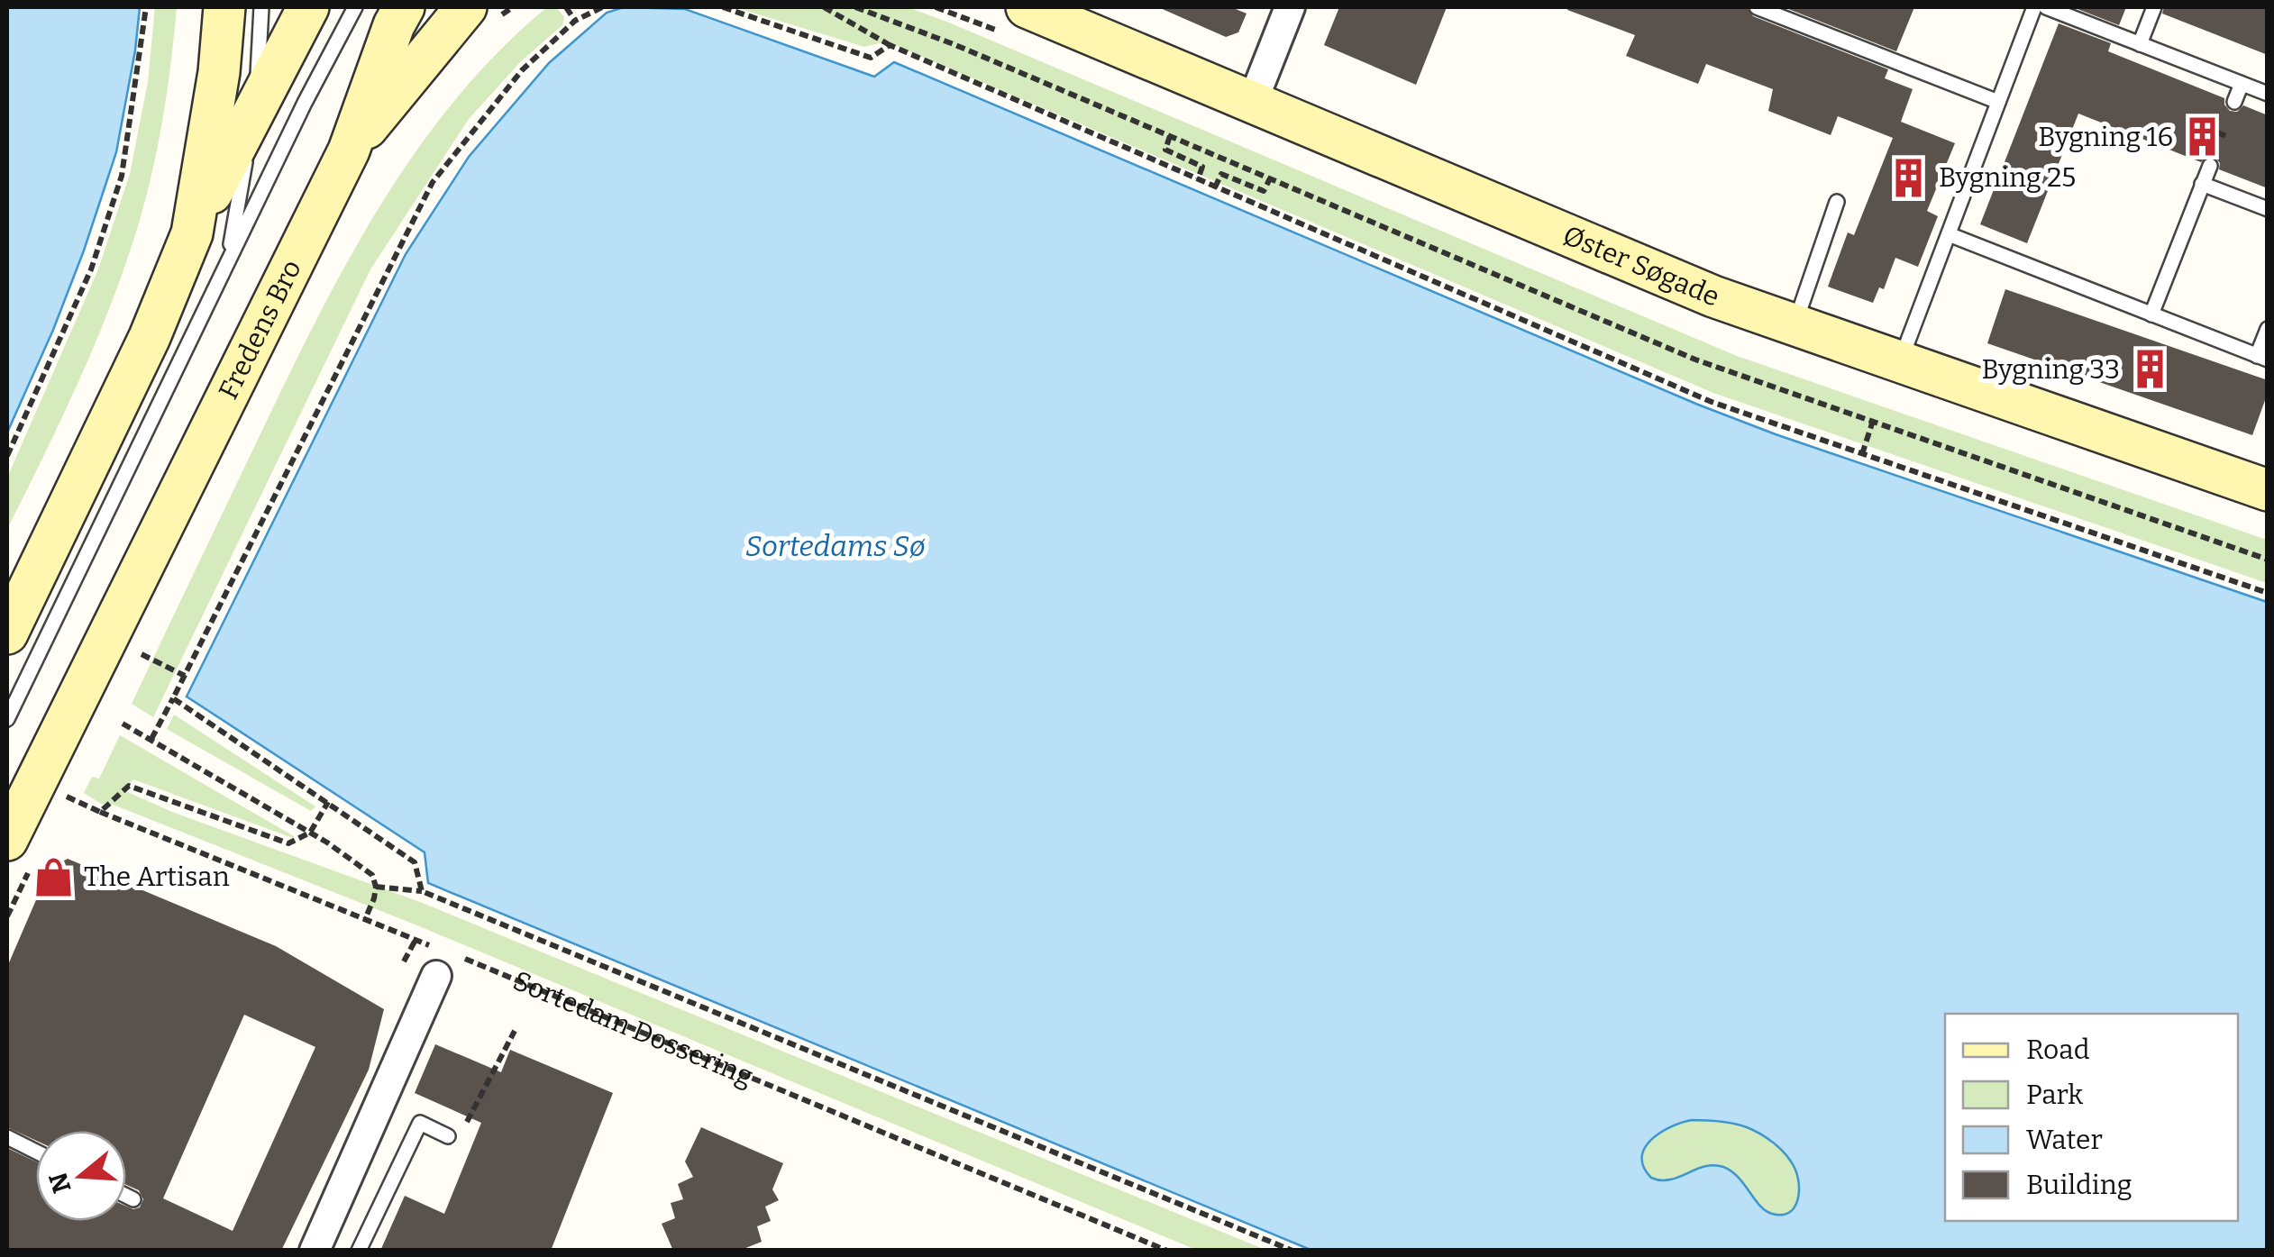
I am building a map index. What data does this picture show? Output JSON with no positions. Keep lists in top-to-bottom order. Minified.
{"streets":{"street":["Øster Søgade","Fredens Bro"],"path":["Sortedam Dossering"]},"water":["Sortedams Sø"],"places":{"building":["Bygning 16","Bygning 25","Bygning 33"],"shop":["The Artisan"]},"legend":["Road","Park","Water","Building"],"north":"left"}
